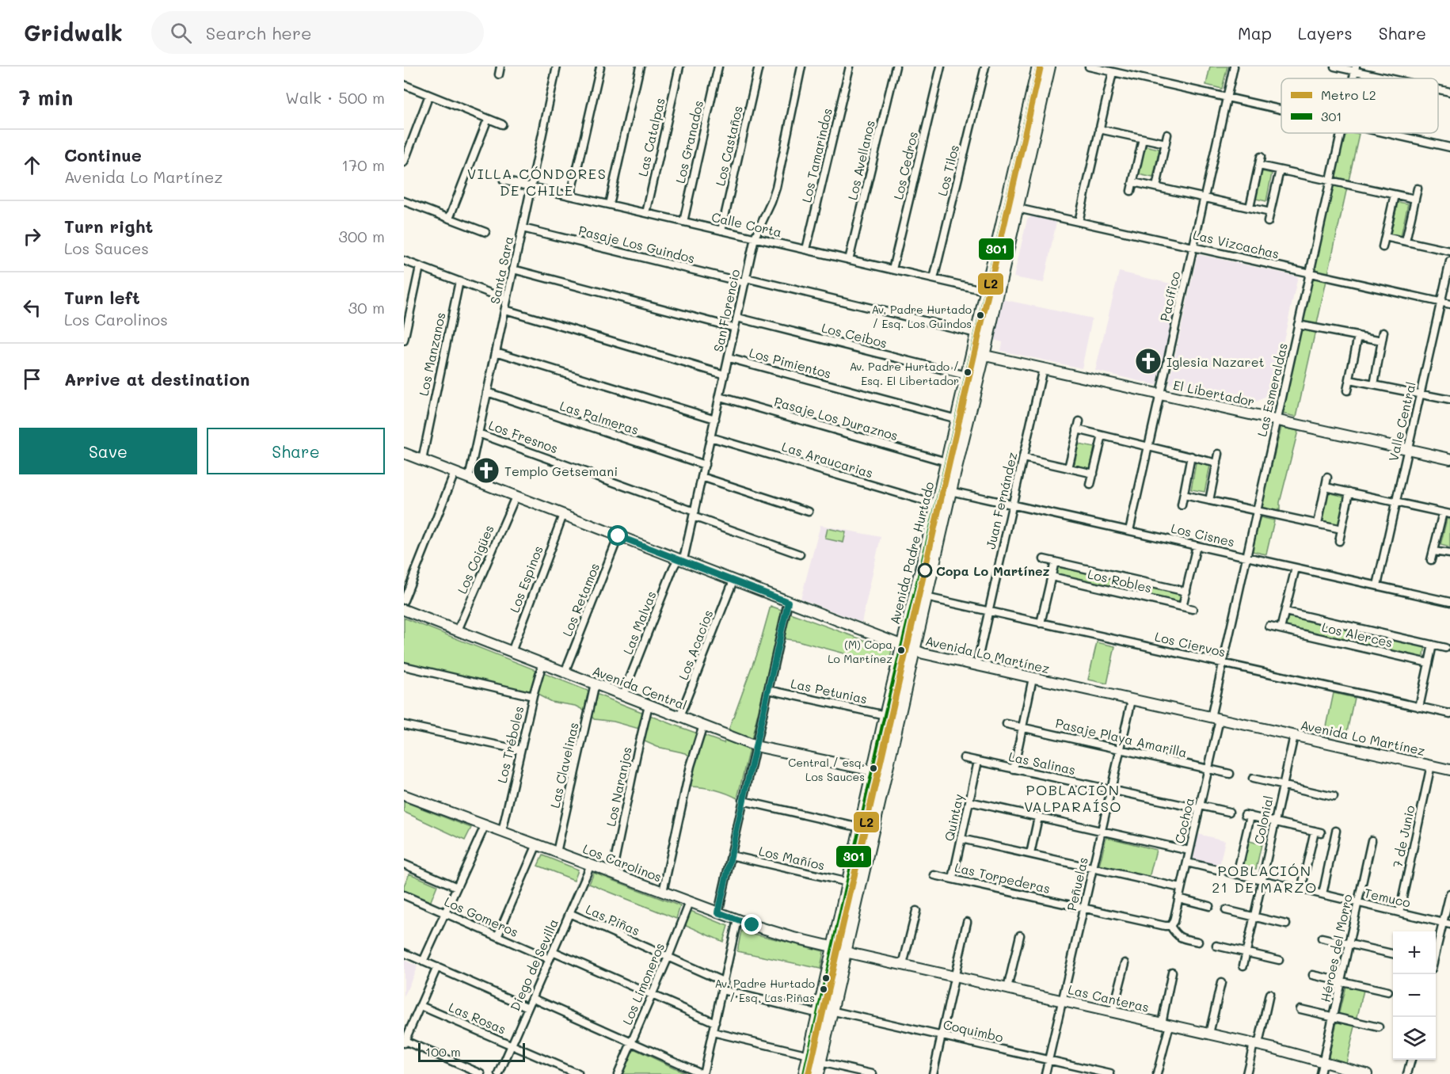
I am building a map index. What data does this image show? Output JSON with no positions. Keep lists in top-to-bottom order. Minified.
{"streets":{"main road":["El Libertador","Avenida Padre Hurtado","Avenida Lo Martínez","Avenida Central","Los Carolinos","Las Canteras"],"street":["Las Catalpas","Los Granados","Los Castaños","Los Tamarindos","Los Avellanos","Los Cedros","Los Tilos","Calle Corta","Pasaje Los Guindos","Las Vizcachas","Santa Sara","Pacífico","San Florencio","Los Ceibos","Los Manzanos","Los Pimientos","Las Esmeraldas","Las Palmeras","Pasaje Los Duraznos","Valle Central","Los Fresnos","Las Araucarias","Juan Fernández","Los Cisnes","Los Coigües","Los Espinos","Los Robles","Los Retamos","Las Malvas","Los Alerces","Los Ciervos","Los Acacios","Las Petunias","Pasaje Playa Amarilla","Los Tréboles","Las Salinas","Las Clavelinas","Los Naranjos","Quintay","Colonial","Cochoa","7 de Junio","Los Mañíos","Las Torpederas","Peñuelas","Temuco","Los Gomeros","Las Piñas","Héroes del Morro","Diego de Sevilla","Los Limoneros","Las Rosas","Coquimbo"]},"crossings":[["Las Catalpas","Calle Corta"],["Los Granados","Calle Corta"],["Los Castaños","Calle Corta"],["Los Tamarindos","Calle Corta"],["Los Avellanos","Calle Corta"],["Los Cedros","Calle Corta"],["Los Tilos","Calle Corta"],["Calle Corta","Santa Sara"],["Calle Corta","San Florencio"],["Calle Corta","Avenida Padre Hurtado"],["Pasaje Los Guindos","Santa Sara"],["Pasaje Los Guindos","San Florencio"],["Pasaje Los Guindos","Avenida Padre Hurtado"],["Las Vizcachas","Pacífico"],["Las Vizcachas","Las Esmeraldas"],["Las Vizcachas","Valle Central"],["Las Vizcachas","Avenida Padre Hurtado"],["Santa Sara","Las Palmeras"],["Santa Sara","Los Fresnos"],["Santa Sara","Avenida Lo Martínez"],["Pacífico","El Libertador"],["Pacífico","Los Cisnes"],["San Florencio","Los Ceibos"],["San Florencio","Los Pimientos"],["San Florencio","Las Palmeras"],["San Florencio","Pasaje Los Duraznos"],["San Florencio","Los Fresnos"],["San Florencio","Las Araucarias"],["San Florencio","Las Malvas"],["San Florencio","Avenida Lo Martínez"],["Los Ceibos","Avenida Padre Hurtado"],["Los Manzanos","Avenida Lo Martínez"],["Los Pimientos","Avenida Padre Hurtado"],["Las Esmeraldas","El Libertador"],["Las Esmeraldas","Los Cisnes"],["Las Esmeraldas","Los Ciervos"],["Las Esmeraldas","Avenida Lo Martínez"],["Las Esmeraldas","Cochoa"],["El Libertador","Valle Central"],["El Libertador","Juan Fernández"],["El Libertador","Avenida Padre Hurtado"],["Pasaje Los Duraznos","Avenida Padre Hurtado"],["Valle Central","Los Cisnes"],["Las Araucarias","Avenida Padre Hurtado"],["Juan Fernández","Los Cisnes"],["Juan Fernández","Los Ciervos"],["Juan Fernández","Avenida Lo Martínez"],["Los Cisnes","Avenida Padre Hurtado"],["Avenida Padre Hurtado","Los Ciervos"],["Avenida Padre Hurtado","Avenida Lo Martínez"],["Avenida Padre Hurtado","Avenida Central"],["Avenida Padre Hurtado","Las Petunias"],["Avenida Padre Hurtado","Los Mañíos"],["Avenida Padre Hurtado","Los Carolinos"],["Avenida Padre Hurtado","Las Canteras"],["Avenida Padre Hurtado","Coquimbo"],["Los Coigües","Avenida Lo Martínez"],["Los Coigües","Avenida Central"],["Los Espinos","Avenida Lo Martínez"],["Los Espinos","Avenida Central"],["Los Retamos","Avenida Lo Martínez"],["Los Retamos","Avenida Central"],["Las Malvas","Avenida Lo Martínez"],["Las Malvas","Avenida Central"],["Los Acacios","Avenida Lo Martínez"],["Los Acacios","Avenida Central"],["Avenida Lo Martínez","Colonial"],["Avenida Lo Martínez","Cochoa"],["Avenida Lo Martínez","7 de Junio"],["Avenida Lo Martínez","Peñuelas"],["Avenida Central","Los Tréboles"],["Avenida Central","Las Clavelinas"],["Avenida Central","Los Naranjos"],["Pasaje Playa Amarilla","Cochoa"],["Pasaje Playa Amarilla","Peñuelas"],["Los Tréboles","Los Carolinos"],["Las Salinas","Quintay"],["Las Salinas","Cochoa"],["Las Salinas","Peñuelas"],["Las Clavelinas","Los Carolinos"],["Los Naranjos","Los Carolinos"],["Quintay","Las Torpederas"],["Colonial","Temuco"],["Cochoa","Las Torpederas"],["7 de Junio","Temuco"],["Los Carolinos","Diego de Sevilla"],["Los Carolinos","Los Limoneros"],["Los Carolinos","Las Canteras"],["Las Torpederas","Peñuelas"],["Peñuelas","Las Canteras"],["Peñuelas","Coquimbo"],["Temuco","Héroes del Morro"],["Los Gomeros","Diego de Sevilla"],["Las Piñas","Diego de Sevilla"],["Las Piñas","Los Limoneros"],["Héroes del Morro","Las Canteras"],["Diego de Sevilla","Las Rosas"]],"districts":["VILLA CÓNDORES DE CHILE","POBLACIÓN VALPARAÍSO","POBLACIÓN 21 DE MARZO"],"places":{"other":["Av. Padre Hurtado / Esq. Los Guindos","Av. Padre Hurtado / Esq. El Libertador","Copa Lo Martínez","(M) Copa Lo Martínez","Central / esq. Los Sauces","Av. Padre Hurtado / Esq. Las Piñas"],"church":["Iglesia Nazaret","Templo Getsemani"]},"lines":["metro line L2","transit line 301"],"legend":["Metro L2","301"],"scale_bar":"100 m","page":{"header":"Gridwalk","search":"Search here","nav":["Map","Layers","Share"],"heading":["7 min","Walk · 500 m"],"list":[["Continue","Avenida Lo Martínez","170 m"],["Turn right","Los Sauces","300 m"],["Turn left","Los Carolinos","30 m"],"Arrive at destination"],"buttons":["Save","Share"],"map_buttons":["+","−"],"scale":"100 m"}}
